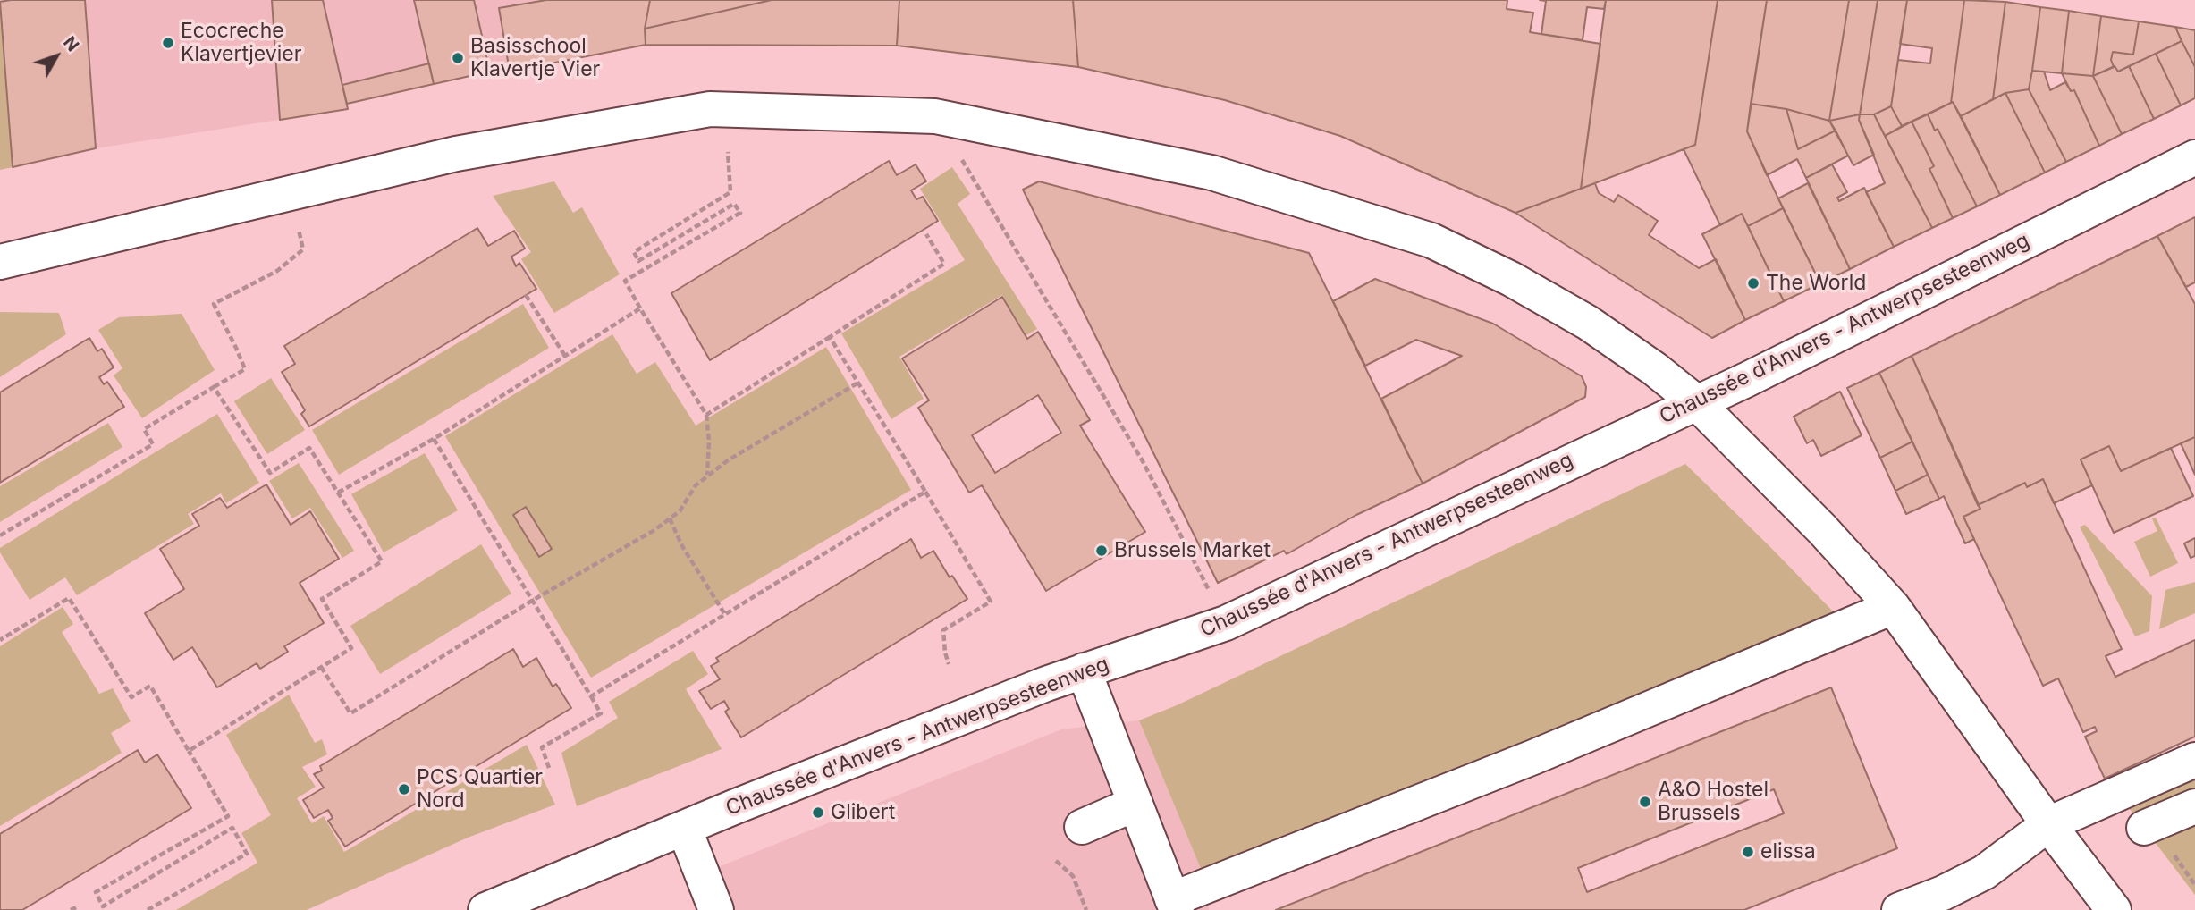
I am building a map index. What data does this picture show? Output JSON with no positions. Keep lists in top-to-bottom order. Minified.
{"streets":{"street":["Chaussée d'Anvers - Antwerpsesteenweg"]},"places":["Ecocreche Klavertjevier","Basisschool Klavertje Vier","The World","Brussels Market","PCS Quartier Nord","A&O Hostel Brussels","Glibert","elissa"],"north":"top right"}
